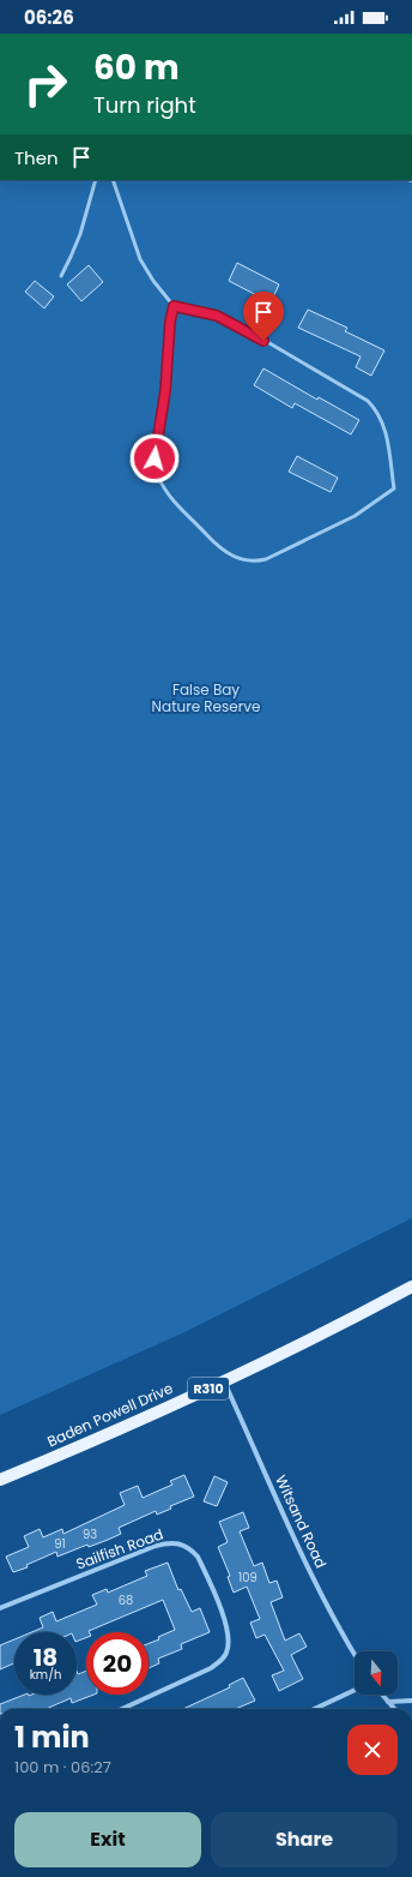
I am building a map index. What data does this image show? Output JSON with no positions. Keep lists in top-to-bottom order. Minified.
{"streets":{"main road":["R310","Baden Powell Drive"],"street":["Witsand Road","Sailfish Road"]},"crossings":[["Baden Powell Drive","Witsand Road"]],"parks":["False Bay Nature Reserve"],"house_numbers":["93","91","109","68"],"north":"bottom","page":{"status":"06:26","turn":["60 m","Turn right"],"then":"Then","speed":"18 km/h","limit":"20","heading":["1 min","100 m · 06:27"],"buttons":["Exit","Share"]}}
